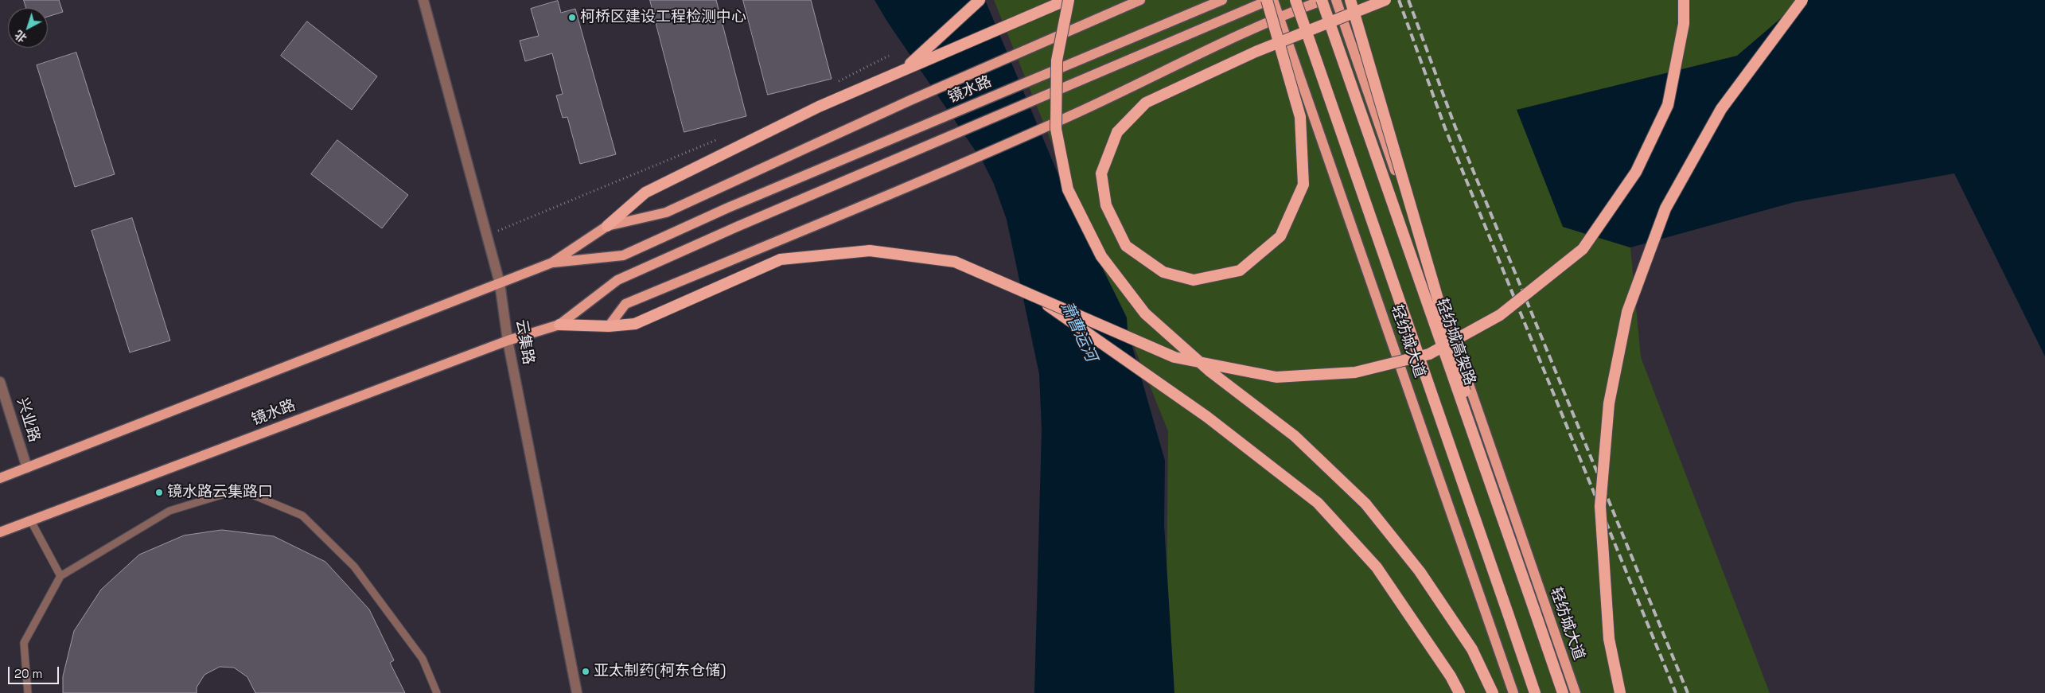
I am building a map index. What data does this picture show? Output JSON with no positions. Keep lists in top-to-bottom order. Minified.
{"streets":{"highway":["轻纺城高架路"],"main road":["镜水路","轻纺城大道"],"street":["云集路","兴业路"]},"crossings":[["镜水路","云集路"]],"water":["萧曹运河"],"places":["柯桥区建设工程检测中心","镜水路云集路口","亚太制药(柯东仓储)"],"scale_bar":"20 m","north":"bottom left"}
